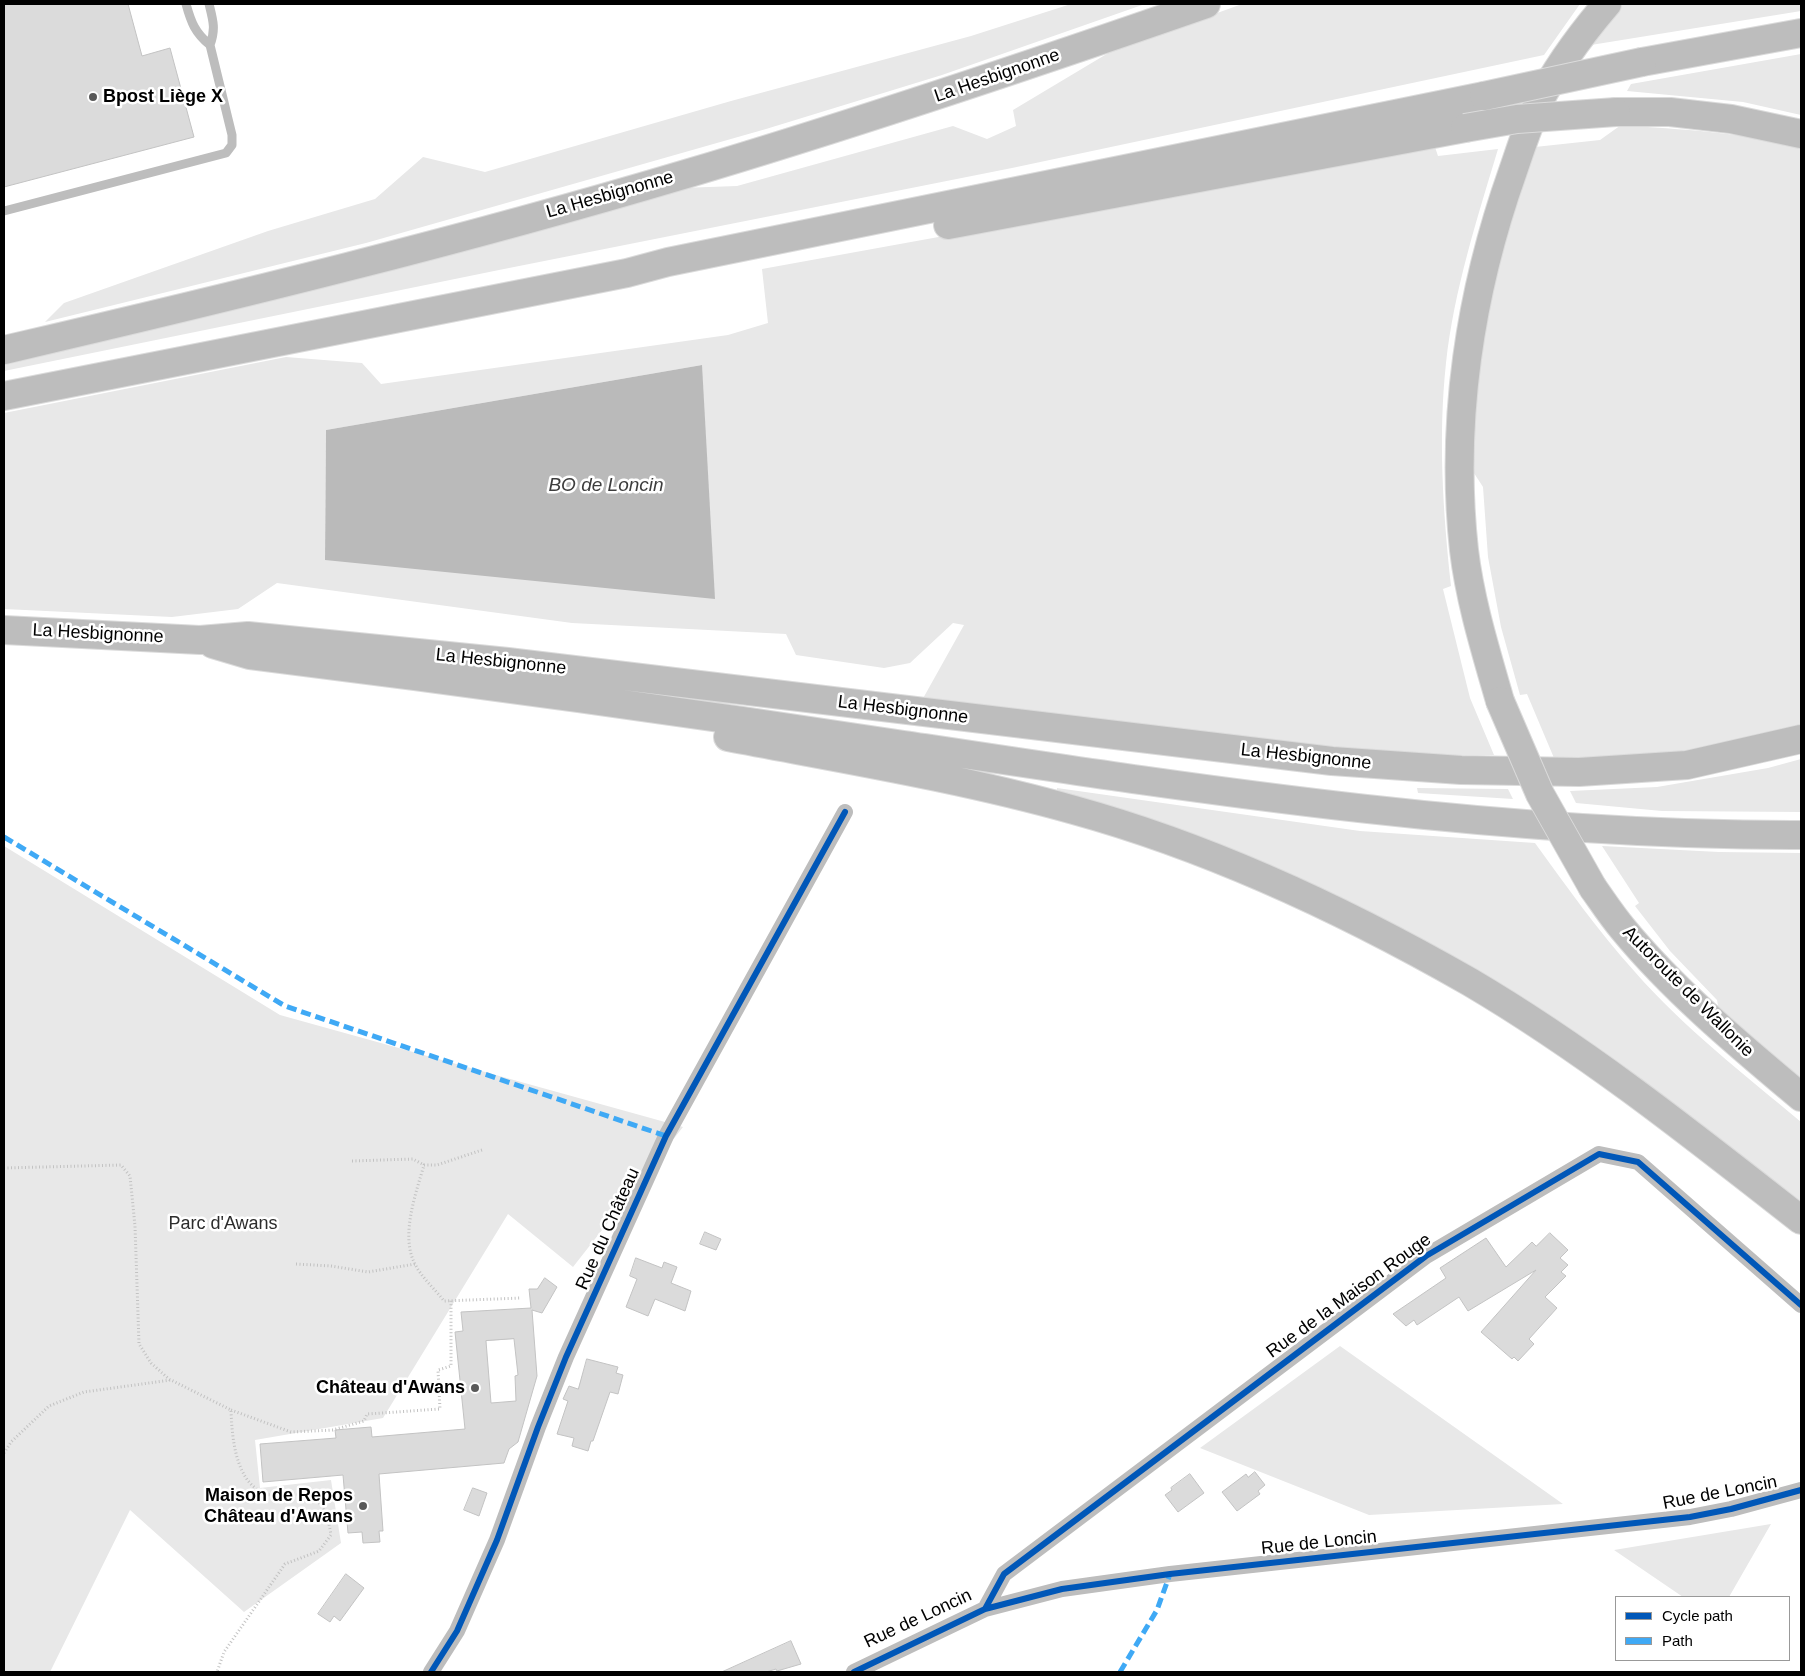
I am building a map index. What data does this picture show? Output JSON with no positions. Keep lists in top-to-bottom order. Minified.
{"streets":{"highway":["La Hesbignonne","Autoroute de Wallonie"],"street":["Rue du Château","Rue de la Maison Rouge","Rue de Loncin"]},"crossings":[["Rue de la Maison Rouge","Rue de Loncin"]],"water":["BO de Loncin"],"parks":["Parc d'Awans"],"places":["Bpost Liège X","Château d'Awans","Maison de Repos Château d'Awans"],"legend":["Cycle path","Path"]}
